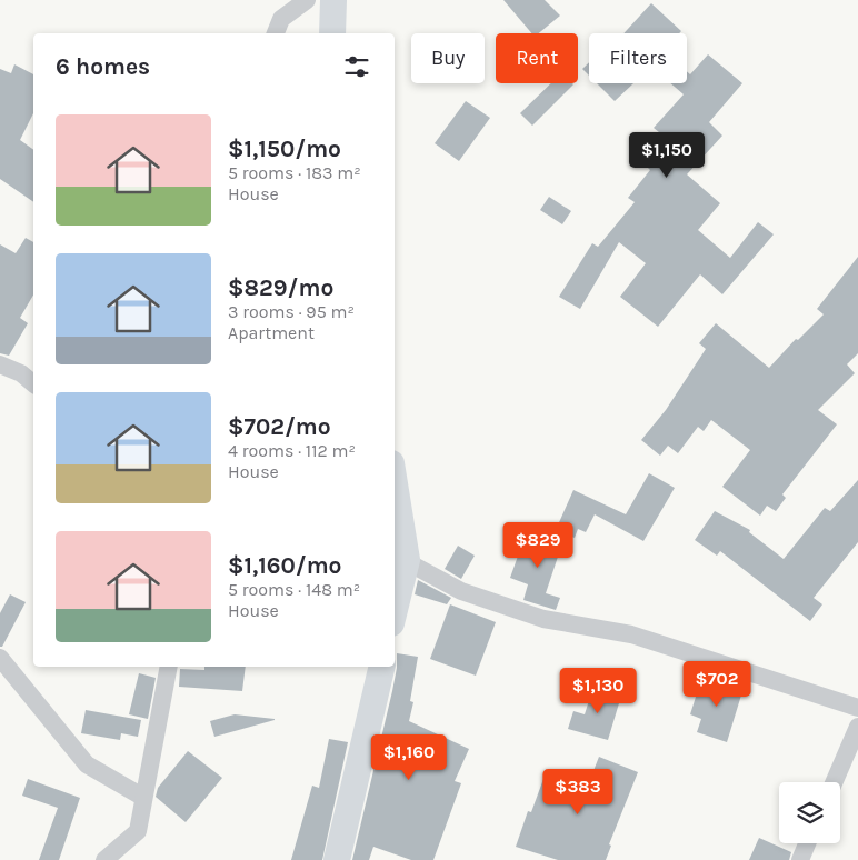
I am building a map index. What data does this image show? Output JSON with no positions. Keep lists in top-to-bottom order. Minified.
{"page":{"chip":["Buy","Rent","Filters"],"heading":"6 homes","list":[{"name":"$1,150/mo","note":"5 rooms · 183 m² · House"},{"name":"$829/mo","note":"3 rooms · 95 m² · Apartment"},{"name":"$702/mo","note":"4 rooms · 112 m² · House"},{"name":"$1,160/mo","note":"5 rooms · 148 m² · House"}],"price":["$1,150","$829","$702","$1,130","$1,160","$383"]}}
